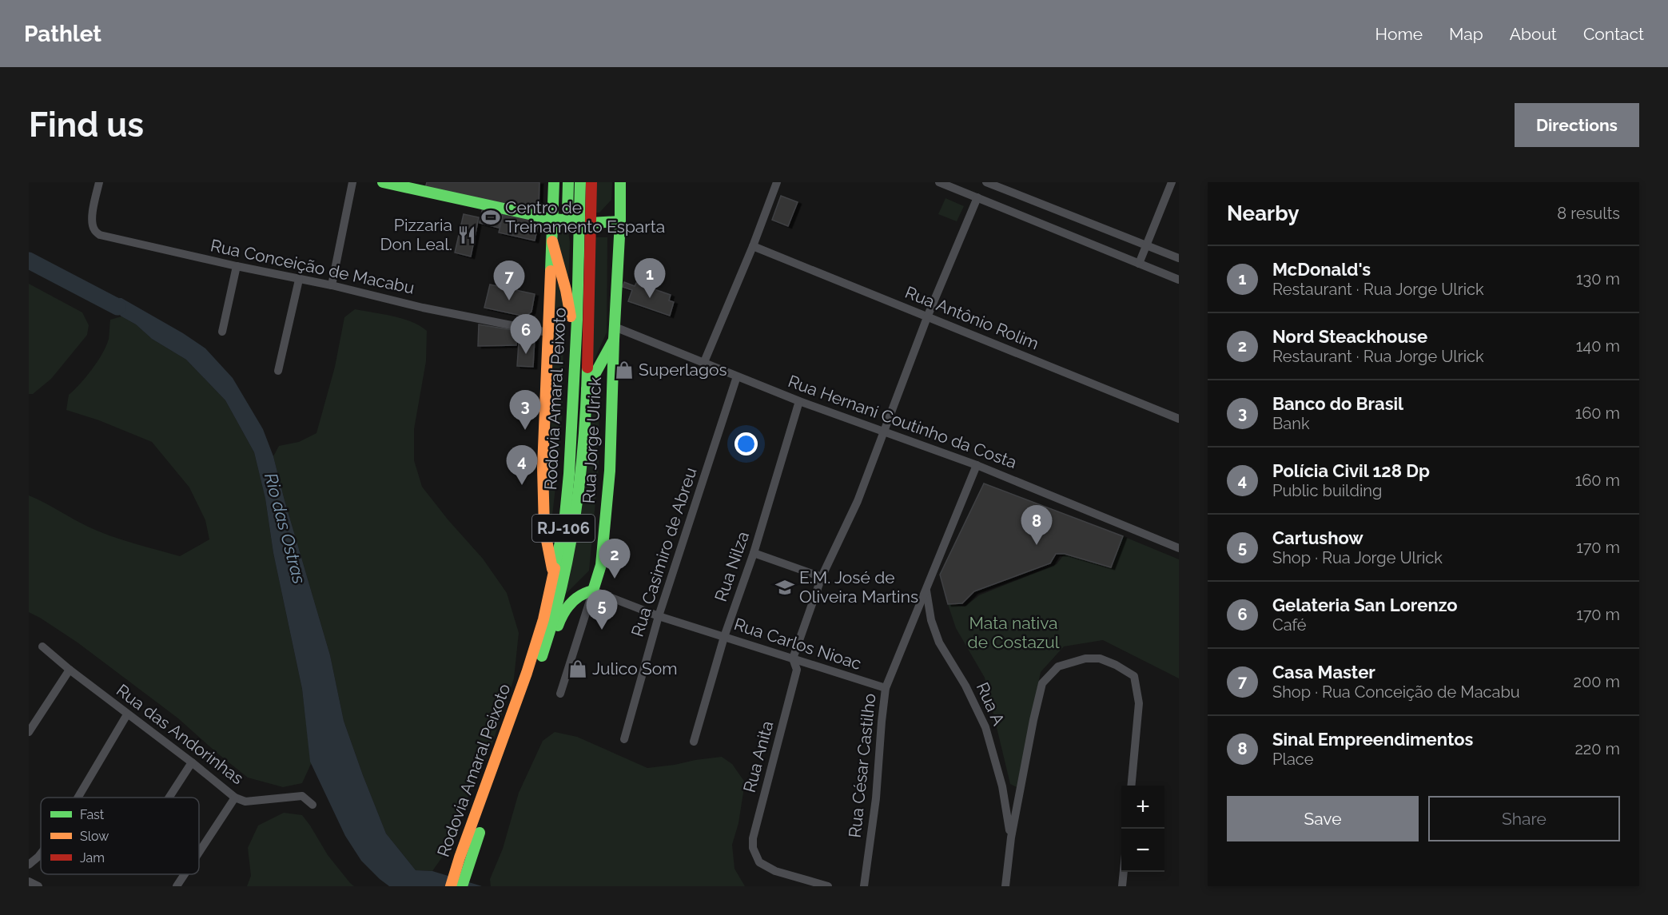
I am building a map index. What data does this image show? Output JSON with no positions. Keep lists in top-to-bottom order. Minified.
{"streets":{"main road":["Rodovia Amaral Peixoto","Rua Jorge Ulrick","RJ-106"],"street":["Rua Conceição de Macabu","Rua Antônio Rolim","Rua Hernani Coutinho da Costa","Rua Casimiro de Abreu","Rua Nilza","Rua Carlos Nioac","Rua A","Rua das Andorinhas","Rua Anita","Rua César Castilho"]},"crossings":[["Rua Hernani Coutinho da Costa","Rua Jorge Ulrick"],["Rua Hernani Coutinho da Costa","Rua Casimiro de Abreu"],["Rua Hernani Coutinho da Costa","Rua Nilza"],["Rua Hernani Coutinho da Costa","Rua César Castilho"],["Rua Jorge Ulrick","Rua Carlos Nioac"],["Rua Casimiro de Abreu","Rua Carlos Nioac"],["Rua Nilza","Rua Carlos Nioac"],["Rua Carlos Nioac","Rua Anita"],["Rua Carlos Nioac","Rua César Castilho"],["Rua A","Rua César Castilho"]],"water":["Rio das Ostras"],"parks":["Mata nativa de Costazul"],"places":{"sports":["Centro de Treinamento Esparta"],"restaurant":["Pizzaria Don Leal."],"shop":["Superlagos","Julico Som"],"school or university":["E.M. José de Oliveira Martins"]},"legend":["Fast","Slow","Jam"],"page":{"header":"Pathlet","nav":["Home","Map","About","Contact"],"buttons":["Directions",["Save","Share"]],"title":"Find us","heading":["Nearby","8 results"],"list":[{"mark":"1","name":"McDonald's","note":"Restaurant · Rua Jorge Ulrick","value":"130 m"},{"mark":"2","name":"Nord Steackhouse","note":"Restaurant · Rua Jorge Ulrick","value":"140 m"},{"mark":"3","name":"Banco do Brasil","note":"Bank","value":"160 m"},{"mark":"4","name":"Polícia Civil 128 Dp","note":"Public building","value":"160 m"},{"mark":"5","name":"Cartushow","note":"Shop · Rua Jorge Ulrick","value":"170 m"},{"mark":"6","name":"Gelateria San Lorenzo","note":"Café","value":"170 m"},{"mark":"7","name":"Casa Master","note":"Shop · Rua Conceição de Macabu","value":"200 m"},{"mark":"8","name":"Sinal Empreendimentos","note":"Place","value":"220 m"}],"pins":["1","7","6","3","4","8","2","5"],"map_buttons":["+","−"]}}
